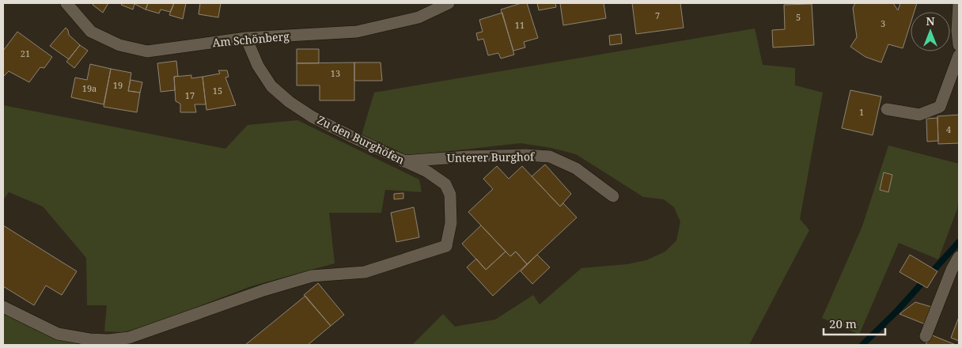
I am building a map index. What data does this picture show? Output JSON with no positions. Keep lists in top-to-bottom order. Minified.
{"streets":{"street":["Am Schönberg","Zu den Burghöfen","Unterer Burghof"]},"crossings":[["Am Schönberg","Zu den Burghöfen"],["Zu den Burghöfen","Unterer Burghof"]],"house_numbers":["7","5","3","11","21","13","19","19a","15","17","1","4"],"scale_bar":"20 m","north":"top"}
